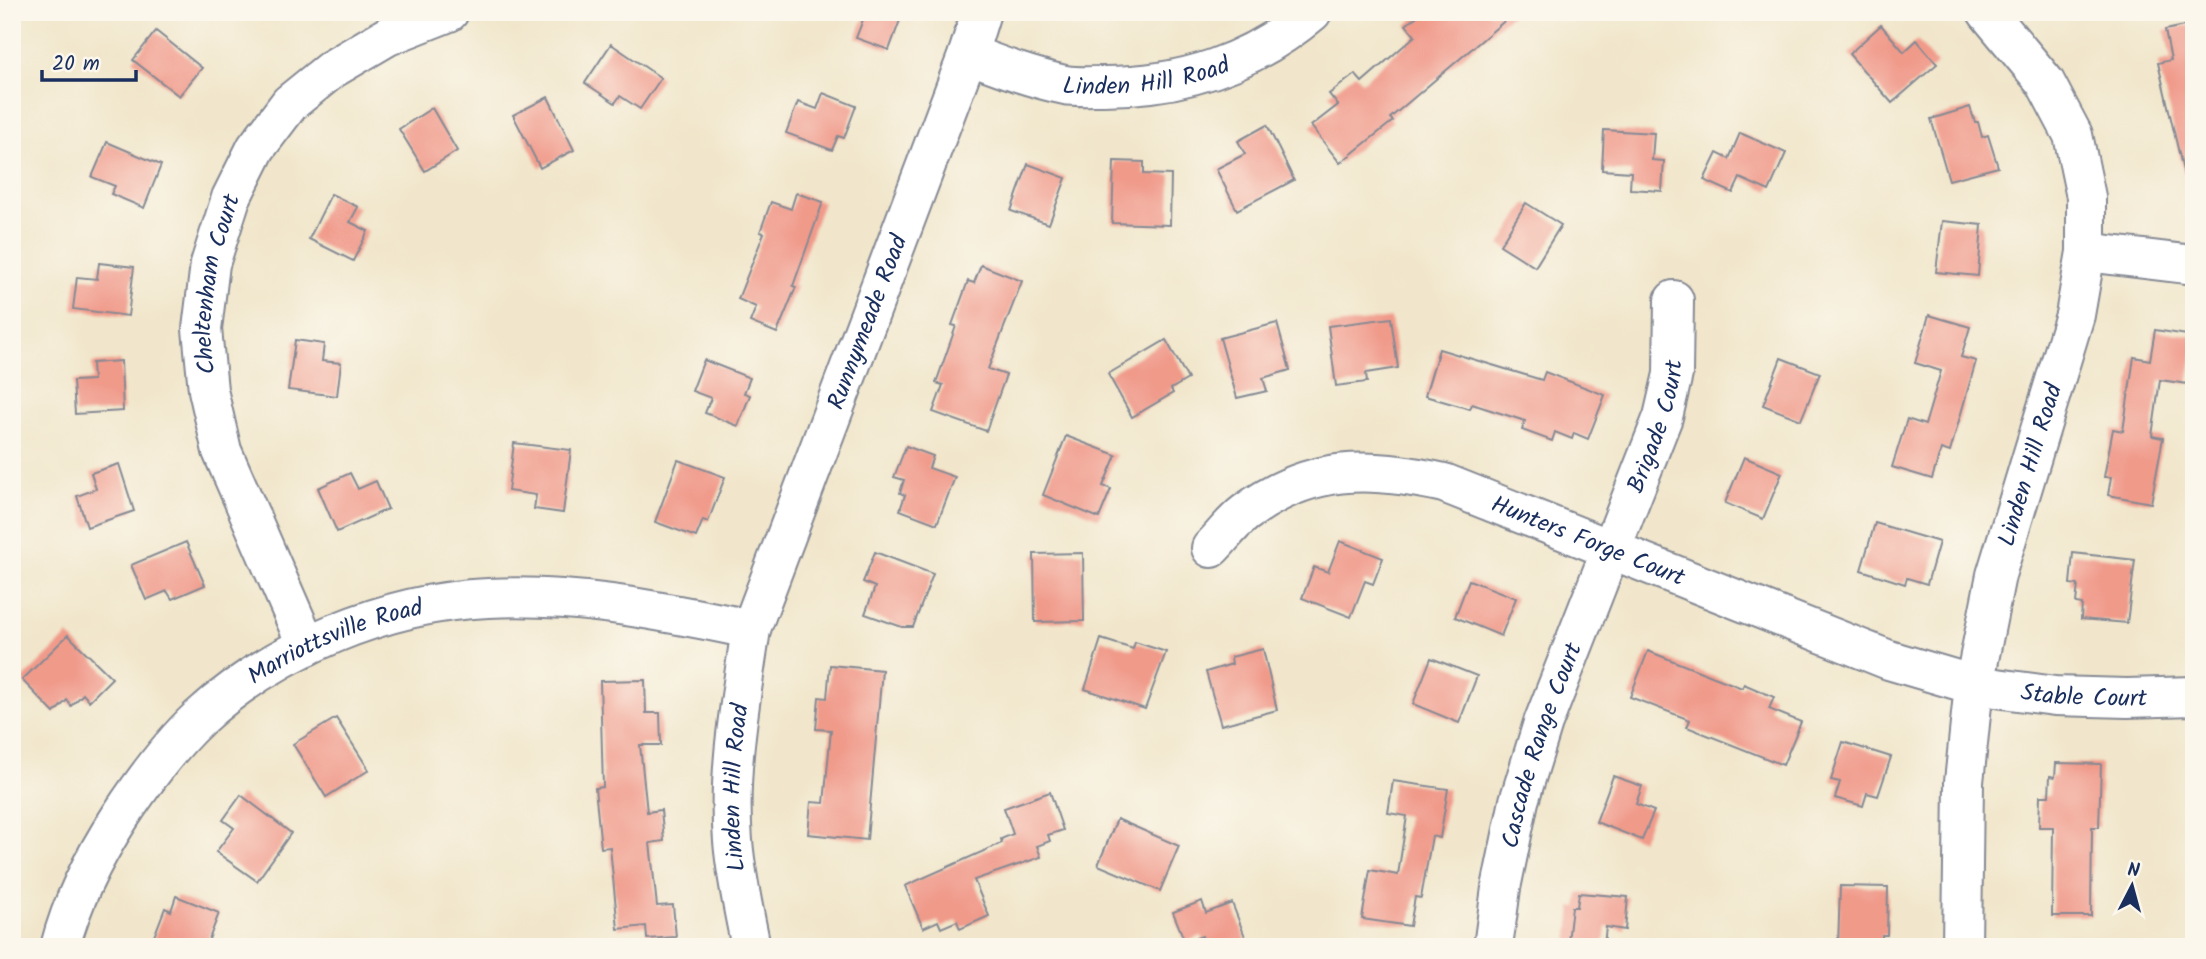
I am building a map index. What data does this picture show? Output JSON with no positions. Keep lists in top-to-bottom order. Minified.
{"streets":{"street":["Linden Hill Road","Cheltenham Court","Runnymeade Road","Brigade Court","Hunters Forge Court","Marriottsville Road","Stable Court","Cascade Range Court"]},"crossings":[["Linden Hill Road","Runnymeade Road"],["Linden Hill Road","Hunters Forge Court"],["Linden Hill Road","Marriottsville Road"],["Linden Hill Road","Stable Court"],["Cheltenham Court","Marriottsville Road"],["Runnymeade Road","Marriottsville Road"],["Brigade Court","Hunters Forge Court"],["Brigade Court","Cascade Range Court"],["Hunters Forge Court","Stable Court"],["Hunters Forge Court","Cascade Range Court"]],"scale_bar":"20 m","north":"top"}
